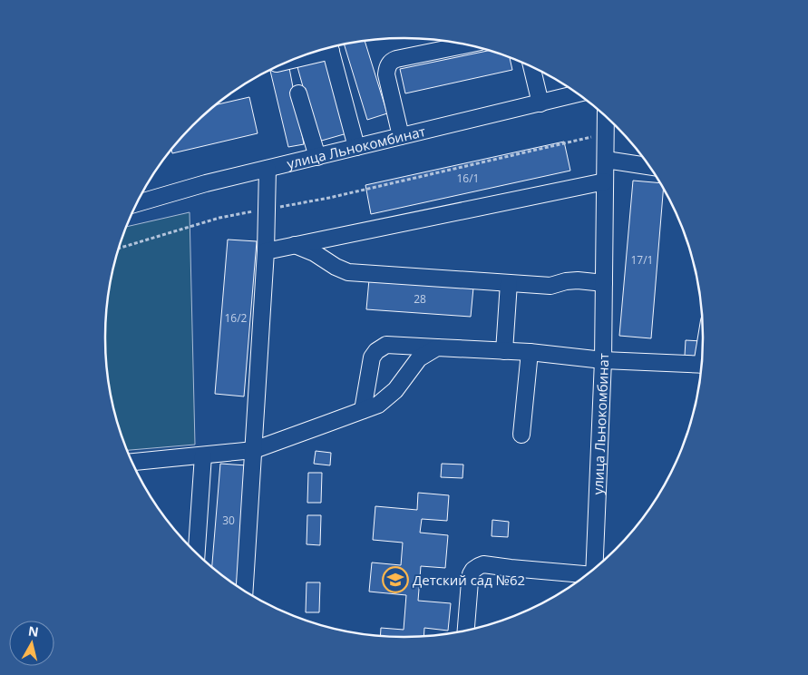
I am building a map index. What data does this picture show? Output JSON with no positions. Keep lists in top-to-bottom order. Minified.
{"streets":{"street":["улица Льнокомбинат"]},"places":{"school or university":["Детский сад №62"]},"house_numbers":["16/1","17/1","28","16/2","30"],"north":"top"}
